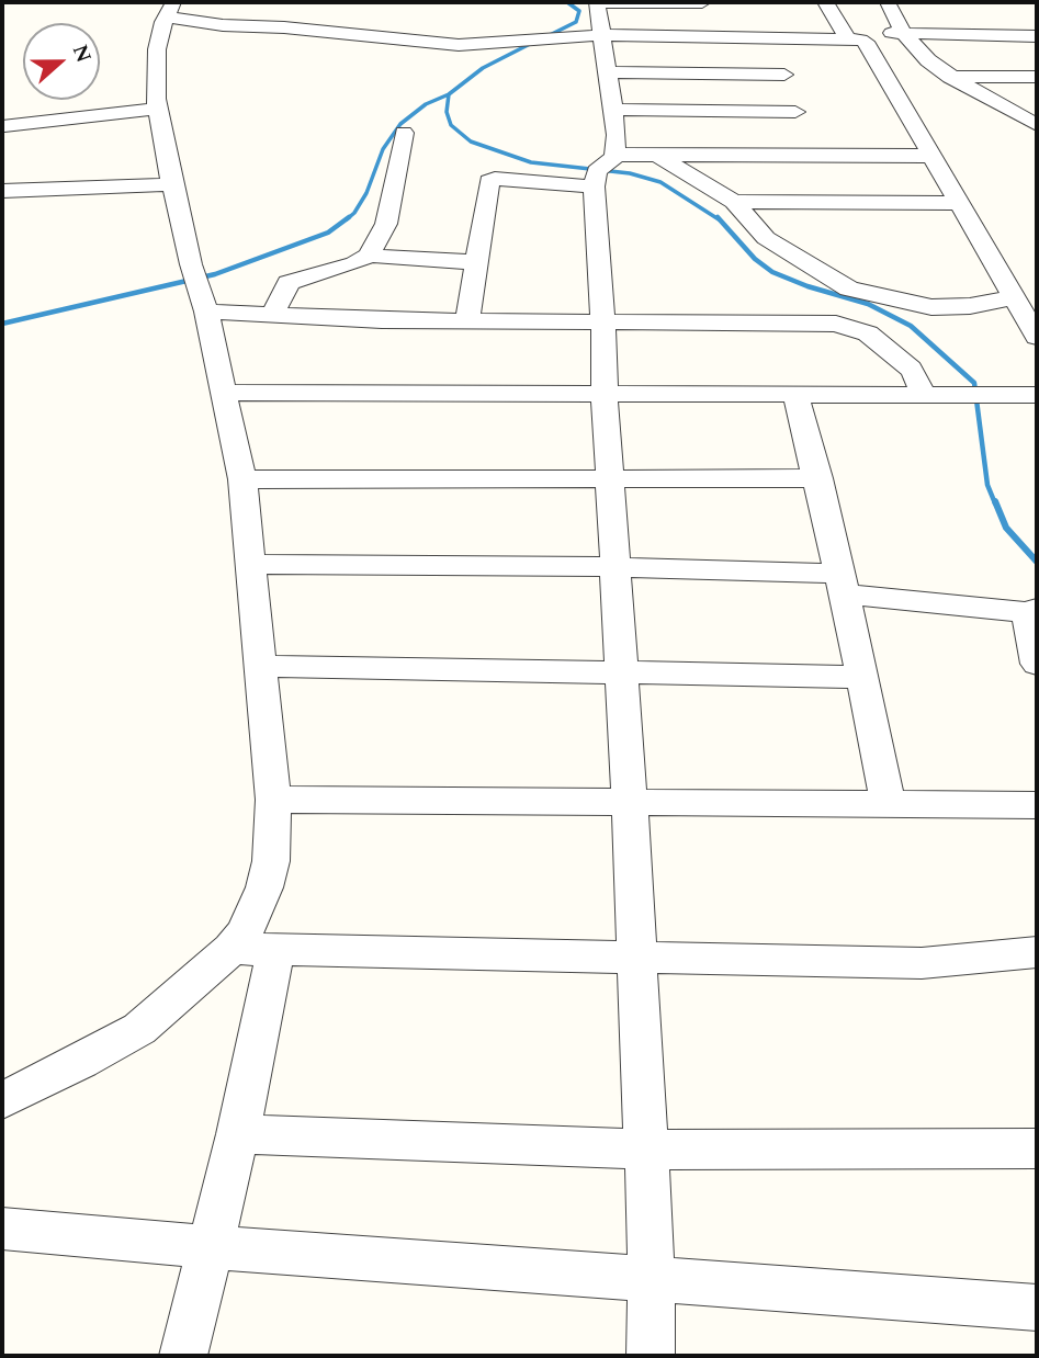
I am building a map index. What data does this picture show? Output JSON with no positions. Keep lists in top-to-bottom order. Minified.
{"north":"right"}
